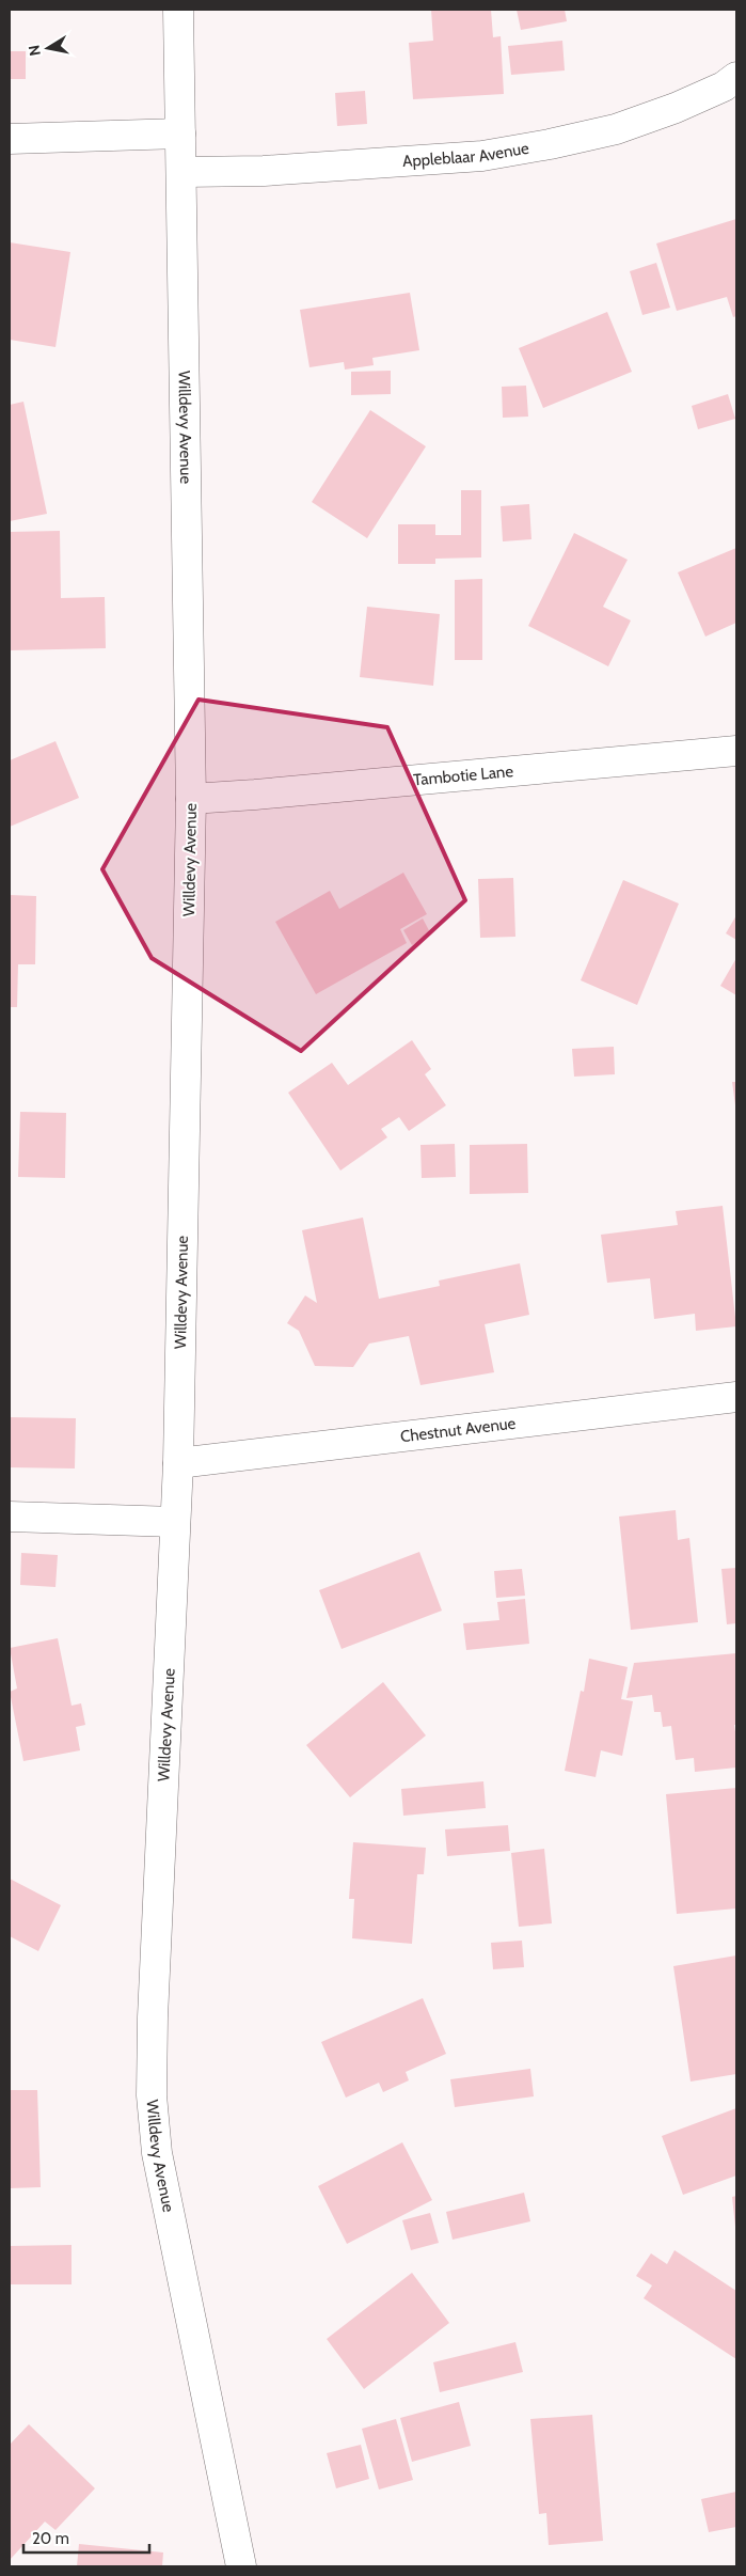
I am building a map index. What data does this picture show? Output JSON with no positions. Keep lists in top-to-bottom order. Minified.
{"streets":{"street":["Appleblaar Avenue","Willdevy Avenue","Tambotie Lane","Chestnut Avenue"]},"crossings":[["Appleblaar Avenue","Willdevy Avenue"],["Willdevy Avenue","Tambotie Lane"],["Willdevy Avenue","Chestnut Avenue"]],"scale_bar":"20 m","north":"left"}
